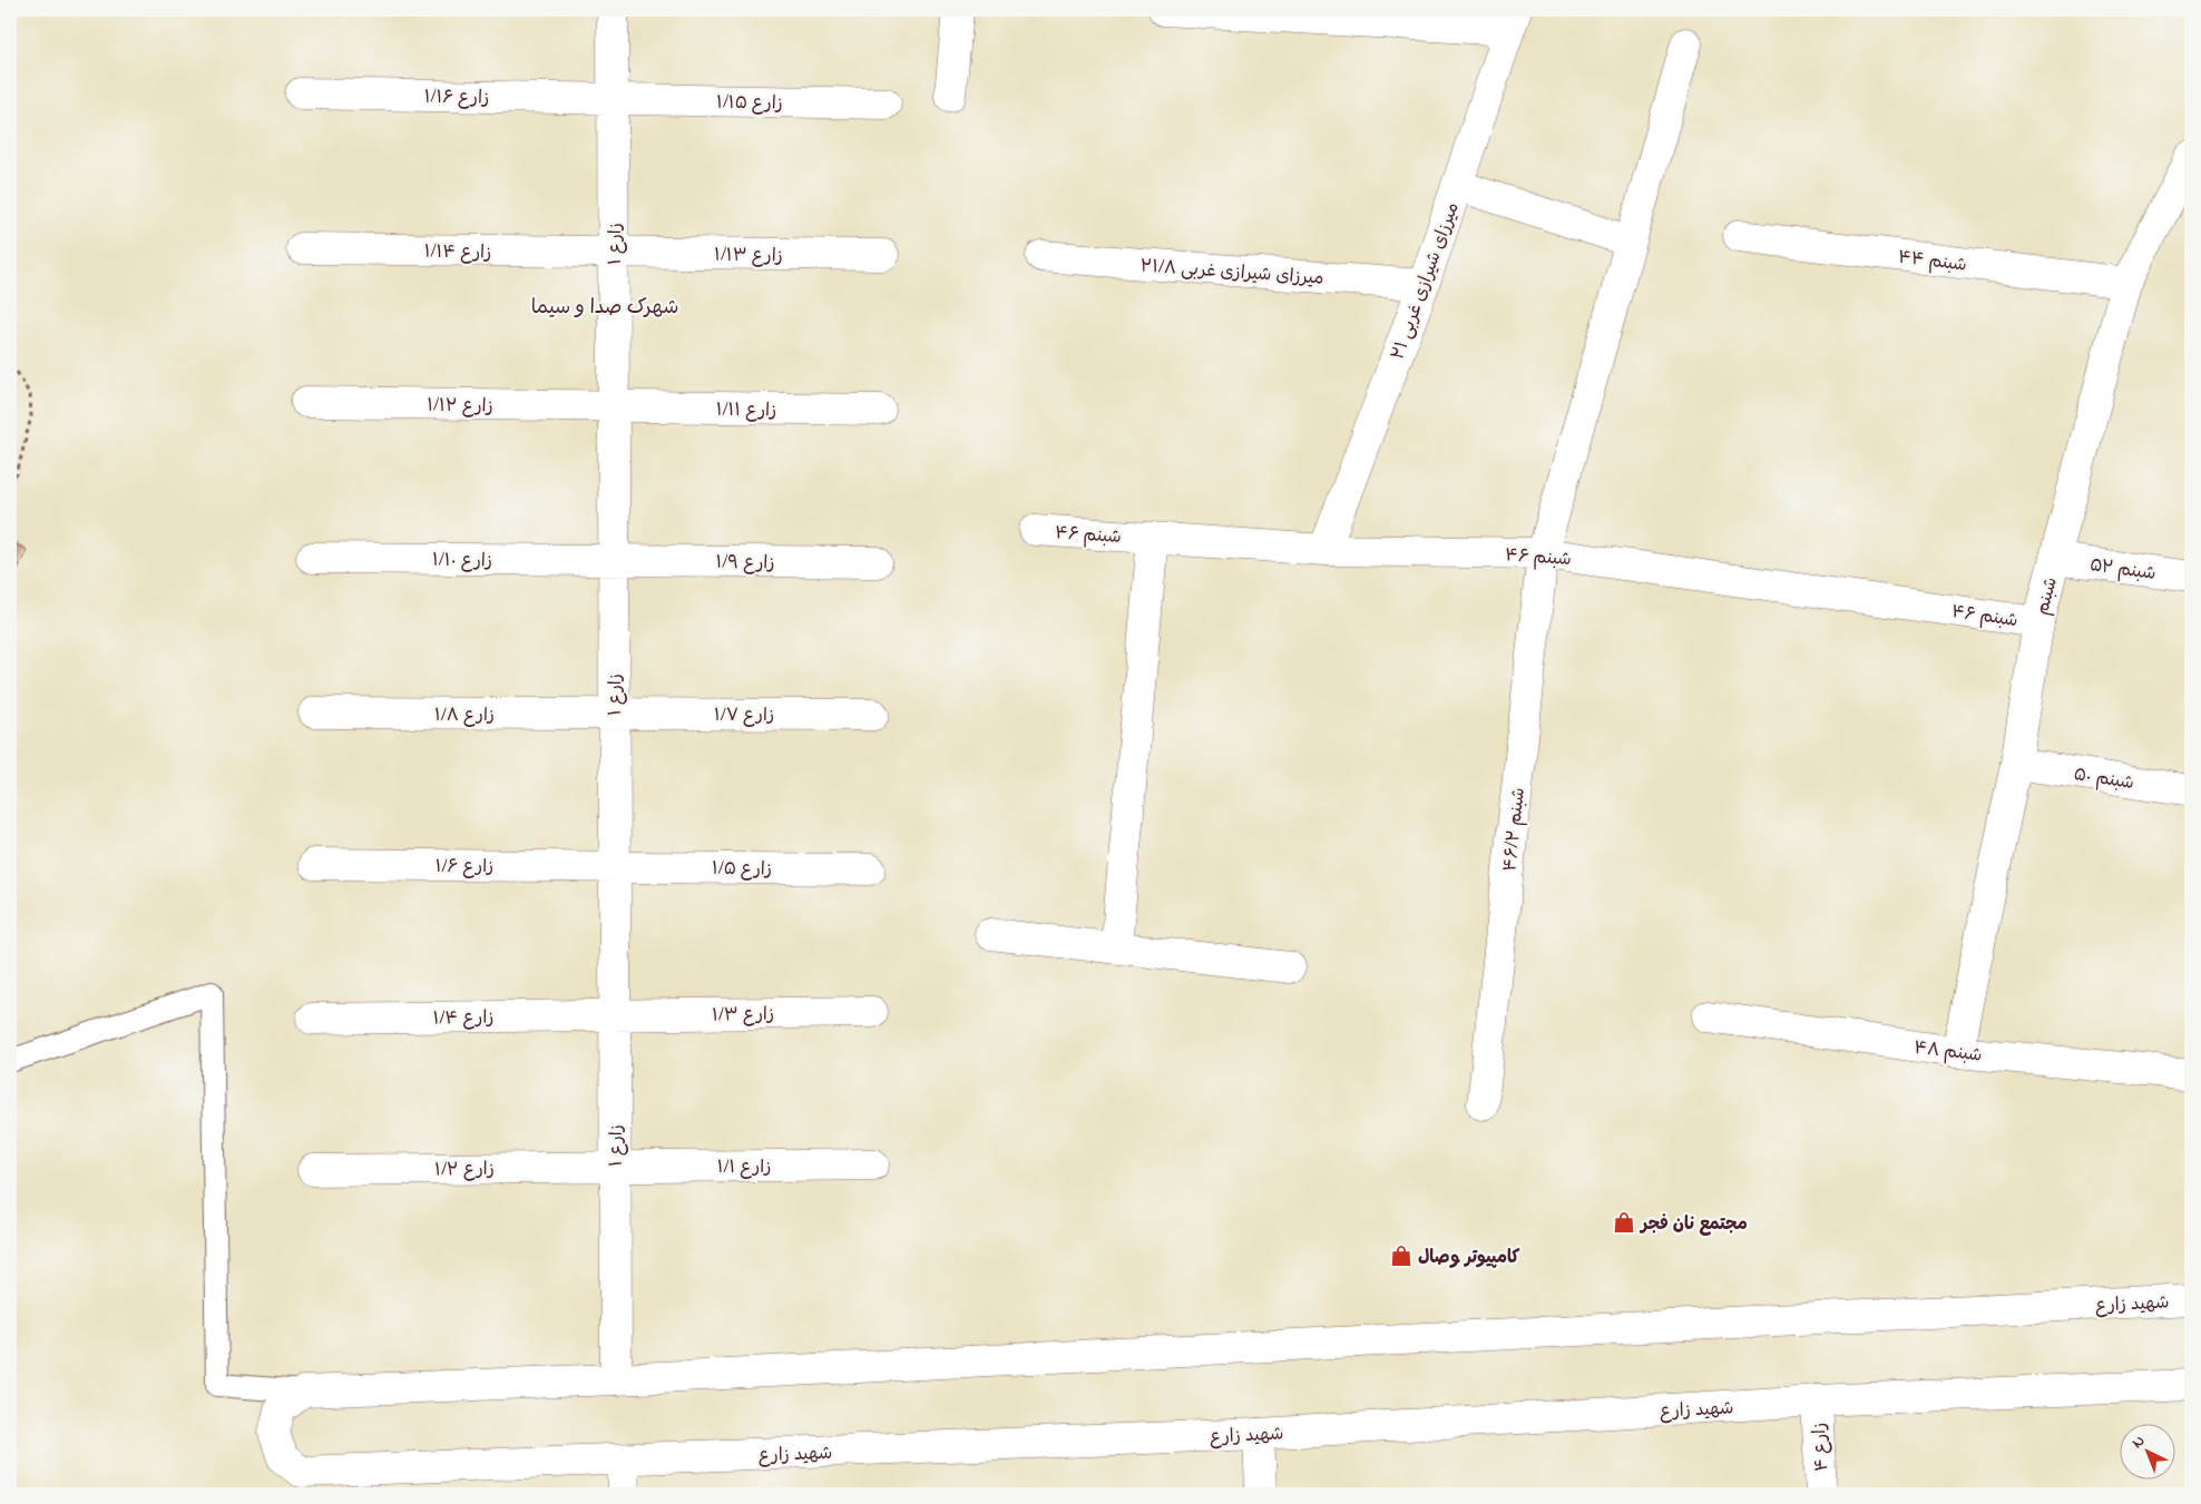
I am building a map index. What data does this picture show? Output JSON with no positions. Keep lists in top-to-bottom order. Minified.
{"streets":{"street":["۱/۱۶ زارع","۱/۱۵ زارع","۱ زارع","۱/۱۴ زارع","۱/۱۳ زارع","شبنم ۴۴","۲۱/۸ میرزای شیرازی غربی","۲۱ میرزای شیرازی غربی","۱/۱۲ زارع","۱/۱۱ زارع","۴۶ شبنم","۱/۱۰ زارع","۱/۹ زارع","۵۲ شبنم","شبنم","۱/۸ زارع","۱/۷ زارع","۵۰ شبنم","۴۶/۲ شبنم","۱/۶ زارع","۱/۵ زارع","۱/۳ زارع","۱/۴ زارع","۴۸ شبنم","۱/۱ زارع","۱/۲ زارع","شهید زارع","۴ زارع"]},"crossings":[["۱/۱۶ زارع","۱/۱۵ زارع"],["۱/۱۶ زارع","۱ زارع"],["۱/۱۵ زارع","۱ زارع"],["۱ زارع","۱/۱۴ زارع"],["۱ زارع","۱/۱۳ زارع"],["۱ زارع","۱/۱۲ زارع"],["۱ زارع","۱/۱۱ زارع"],["۱ زارع","۱/۱۰ زارع"],["۱ زارع","۱/۹ زارع"],["۱ زارع","۱/۸ زارع"],["۱ زارع","۱/۷ زارع"],["۱ زارع","۱/۶ زارع"],["۱ زارع","۱/۵ زارع"],["۱ زارع","۱/۳ زارع"],["۱ زارع","۱/۴ زارع"],["۱ زارع","۱/۱ زارع"],["۱ زارع","۱/۲ زارع"],["۱ زارع","شهید زارع"],["۱/۱۴ زارع","۱/۱۳ زارع"],["شبنم ۴۴","شبنم"],["۲۱/۸ میرزای شیرازی غربی","۲۱ میرزای شیرازی غربی"],["۲۱ میرزای شیرازی غربی","۴۶ شبنم"],["۱/۱۲ زارع","۱/۱۱ زارع"],["۴۶ شبنم","شبنم"],["۴۶ شبنم","۴۶/۲ شبنم"],["۱/۱۰ زارع","۱/۹ زارع"],["۵۲ شبنم","شبنم"],["شبنم","۵۰ شبنم"],["شبنم","۴۸ شبنم"],["۱/۸ زارع","۱/۷ زارع"],["۱/۶ زارع","۱/۵ زارع"],["۱/۳ زارع","۱/۴ زارع"],["۱/۱ زارع","۱/۲ زارع"],["شهید زارع","۴ زارع"]],"districts":["شهرک صدا و سیما"],"places":{"shop":["مجتمع نان فجر","کامپیوتر وصال"]},"north":"top left"}
